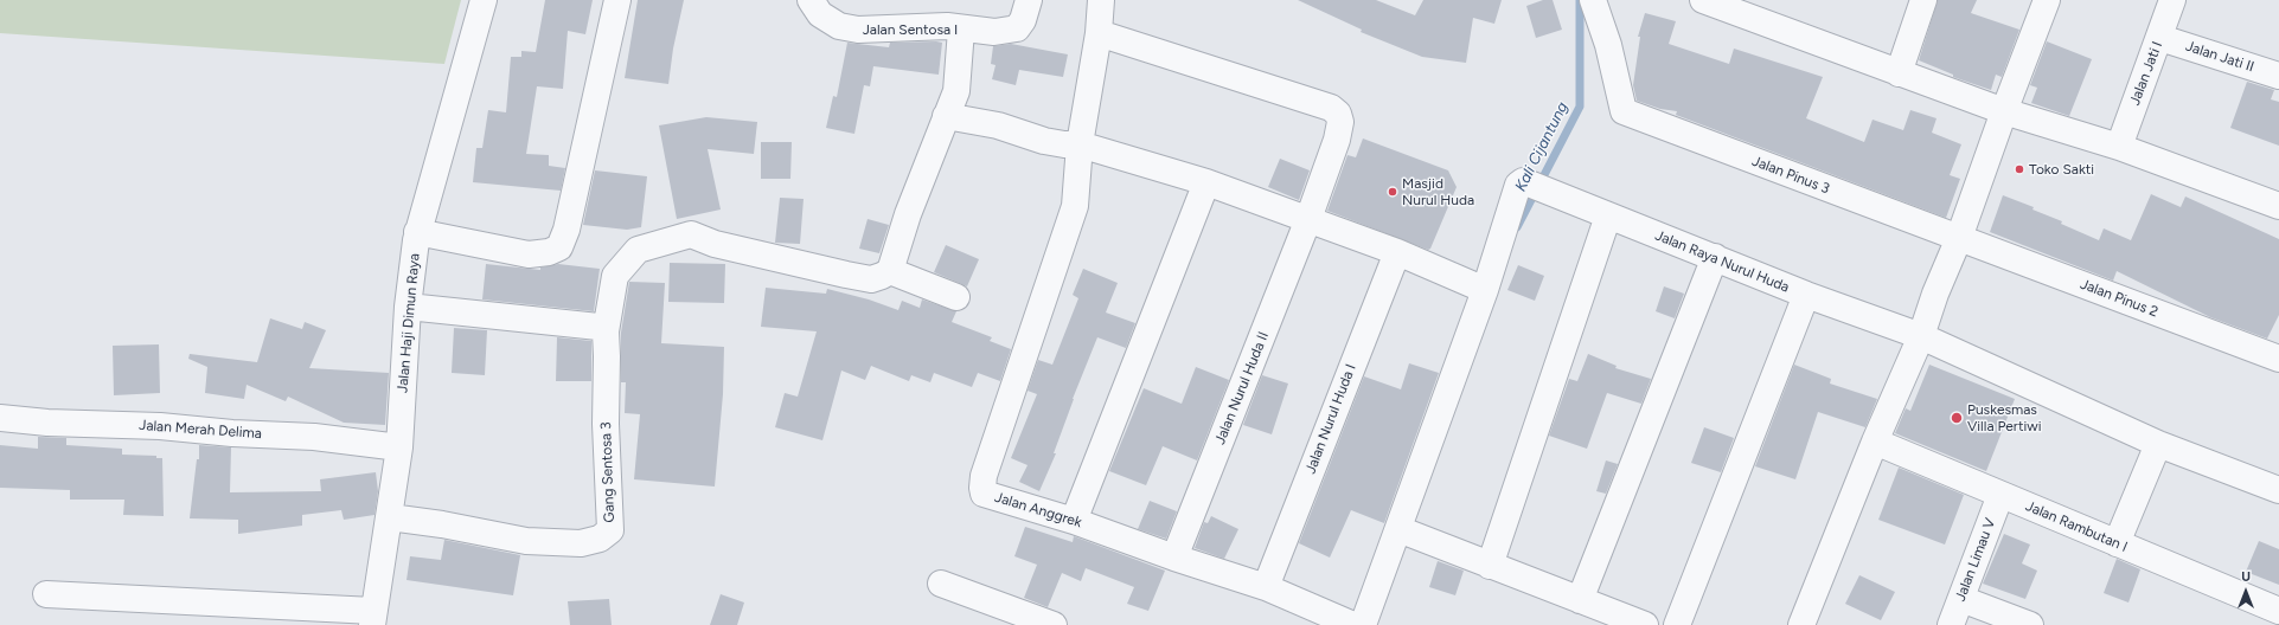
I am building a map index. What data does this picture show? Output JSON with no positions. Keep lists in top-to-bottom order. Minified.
{"streets":{"street":["Jalan Sentosa I","Jalan Jati II","Jalan Jati I","Jalan Pinus 3","Jalan Raya Nurul Huda","Jalan Pinus 2","Jalan Haji Dimun Raya","Jalan Nurul Huda II","Jalan Nurul Huda I","Jalan Merah Delima","Gang Sentosa 3","Jalan Anggrek","Jalan Rambutan I","Jalan Limau V"]},"crossings":[["Jalan Jati II","Jalan Jati I"],["Jalan Pinus 3","Jalan Pinus 2"],["Jalan Haji Dimun Raya","Jalan Merah Delima"],["Jalan Haji Dimun Raya","Gang Sentosa 3"],["Jalan Nurul Huda II","Jalan Anggrek"],["Jalan Nurul Huda I","Jalan Anggrek"],["Jalan Rambutan I","Jalan Limau V"]],"water":["Kali Cijantung"],"places":["Toko Sakti","Masjid Nurul Huda","Puskesmas Villa Pertiwi"],"north":"top"}
